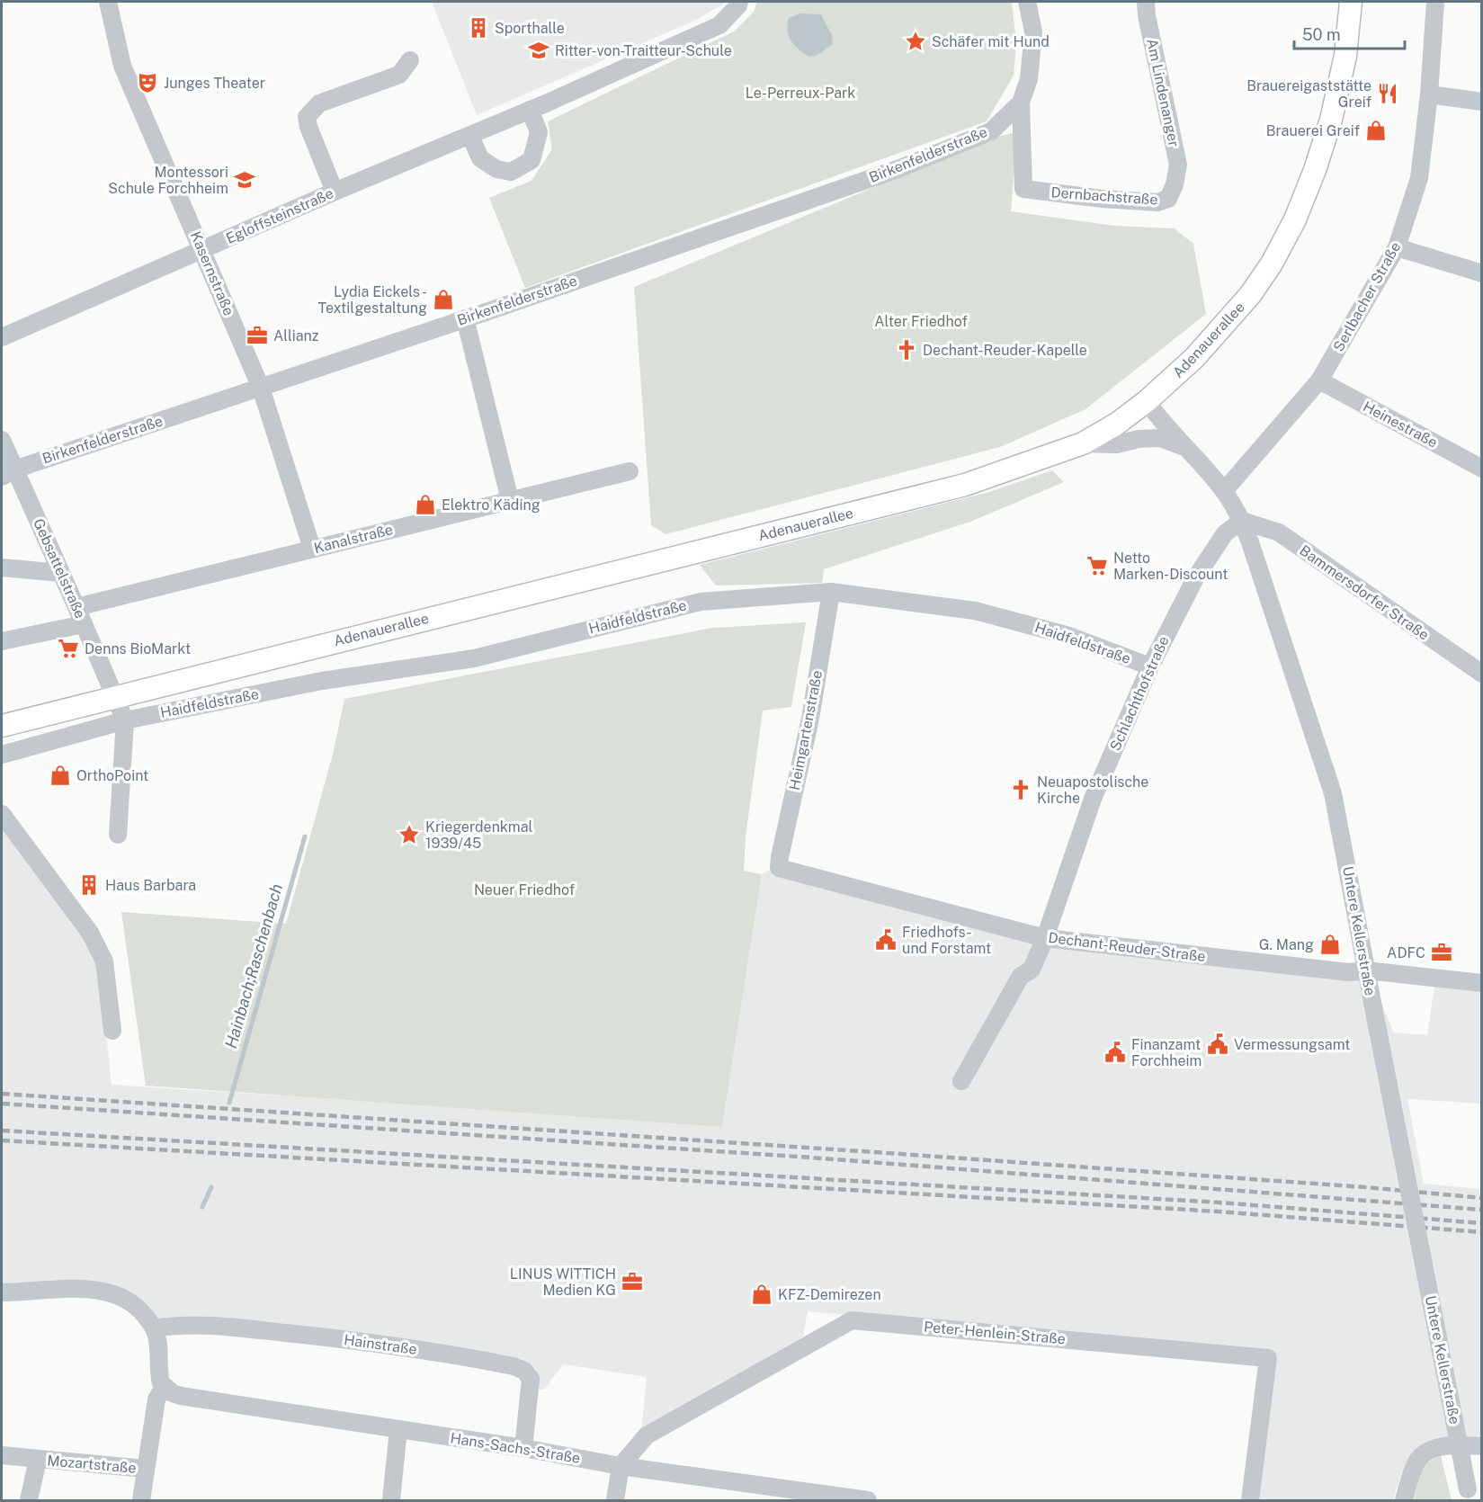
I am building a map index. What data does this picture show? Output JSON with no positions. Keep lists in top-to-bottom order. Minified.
{"streets":{"main road":["Adenauerallee"],"street":["Am Lindenanger","Birkenfelderstraße","Dernbachstraße","Egloffsteinstraße","Kasernstraße","Serlbacher Straße","Heinestraße","Kanalstraße","Gebsattelstraße","Bammersdorfer Straße","Haidfeldstraße","Schlachthofstraße","Heimgartenstraße","Untere Kellerstraße","Dechant-Reuder-Straße","Peter-Henlein-Straße","Hainstraße","Hans-Sachs-Straße","Mozartstraße"]},"crossings":[["Am Lindenanger","Dernbachstraße"],["Birkenfelderstraße","Dernbachstraße"],["Birkenfelderstraße","Kasernstraße"],["Birkenfelderstraße","Gebsattelstraße"],["Egloffsteinstraße","Kasernstraße"],["Kasernstraße","Kanalstraße"],["Serlbacher Straße","Heinestraße"],["Serlbacher Straße","Untere Kellerstraße"],["Adenauerallee","Gebsattelstraße"],["Adenauerallee","Untere Kellerstraße"],["Kanalstraße","Gebsattelstraße"],["Bammersdorfer Straße","Schlachthofstraße"],["Bammersdorfer Straße","Untere Kellerstraße"],["Haidfeldstraße","Schlachthofstraße"],["Haidfeldstraße","Heimgartenstraße"],["Schlachthofstraße","Untere Kellerstraße"],["Schlachthofstraße","Dechant-Reuder-Straße"],["Heimgartenstraße","Dechant-Reuder-Straße"],["Untere Kellerstraße","Dechant-Reuder-Straße"],["Peter-Henlein-Straße","Hans-Sachs-Straße"],["Hainstraße","Hans-Sachs-Straße"]],"water":["Hainbach;Raschenbach"],"parks":["Le-Perreux-Park","Alter Friedhof","Neuer Friedhof"],"places":{"building":["Sporthalle","Haus Barbara"],"place":["Schäfer mit Hund","Kriegerdenkmal 1939/45"],"school or university":["Ritter-von-Traitteur-Schule","Montessori Schule Forchheim"],"theatre":["Junges Theater"],"restaurant":["Brauereigaststätte Greif"],"shop":["Brauerei Greif","Lydia Eickels - Textilgestaltung","Elektro Käding","OrthoPoint","G. Mang","KFZ-Demirezen"],"office":["Allianz","ADFC","LINUS WITTICH Medien KG"],"church":["Dechant-Reuder-Kapelle","Neuapostolische Kirche"],"supermarket":["Netto Marken-Discount","Denns BioMarkt"],"public building":["Friedhofs- und Forstamt","Vermessungsamt","Finanzamt Forchheim"]},"scale_bar":"50 m"}
